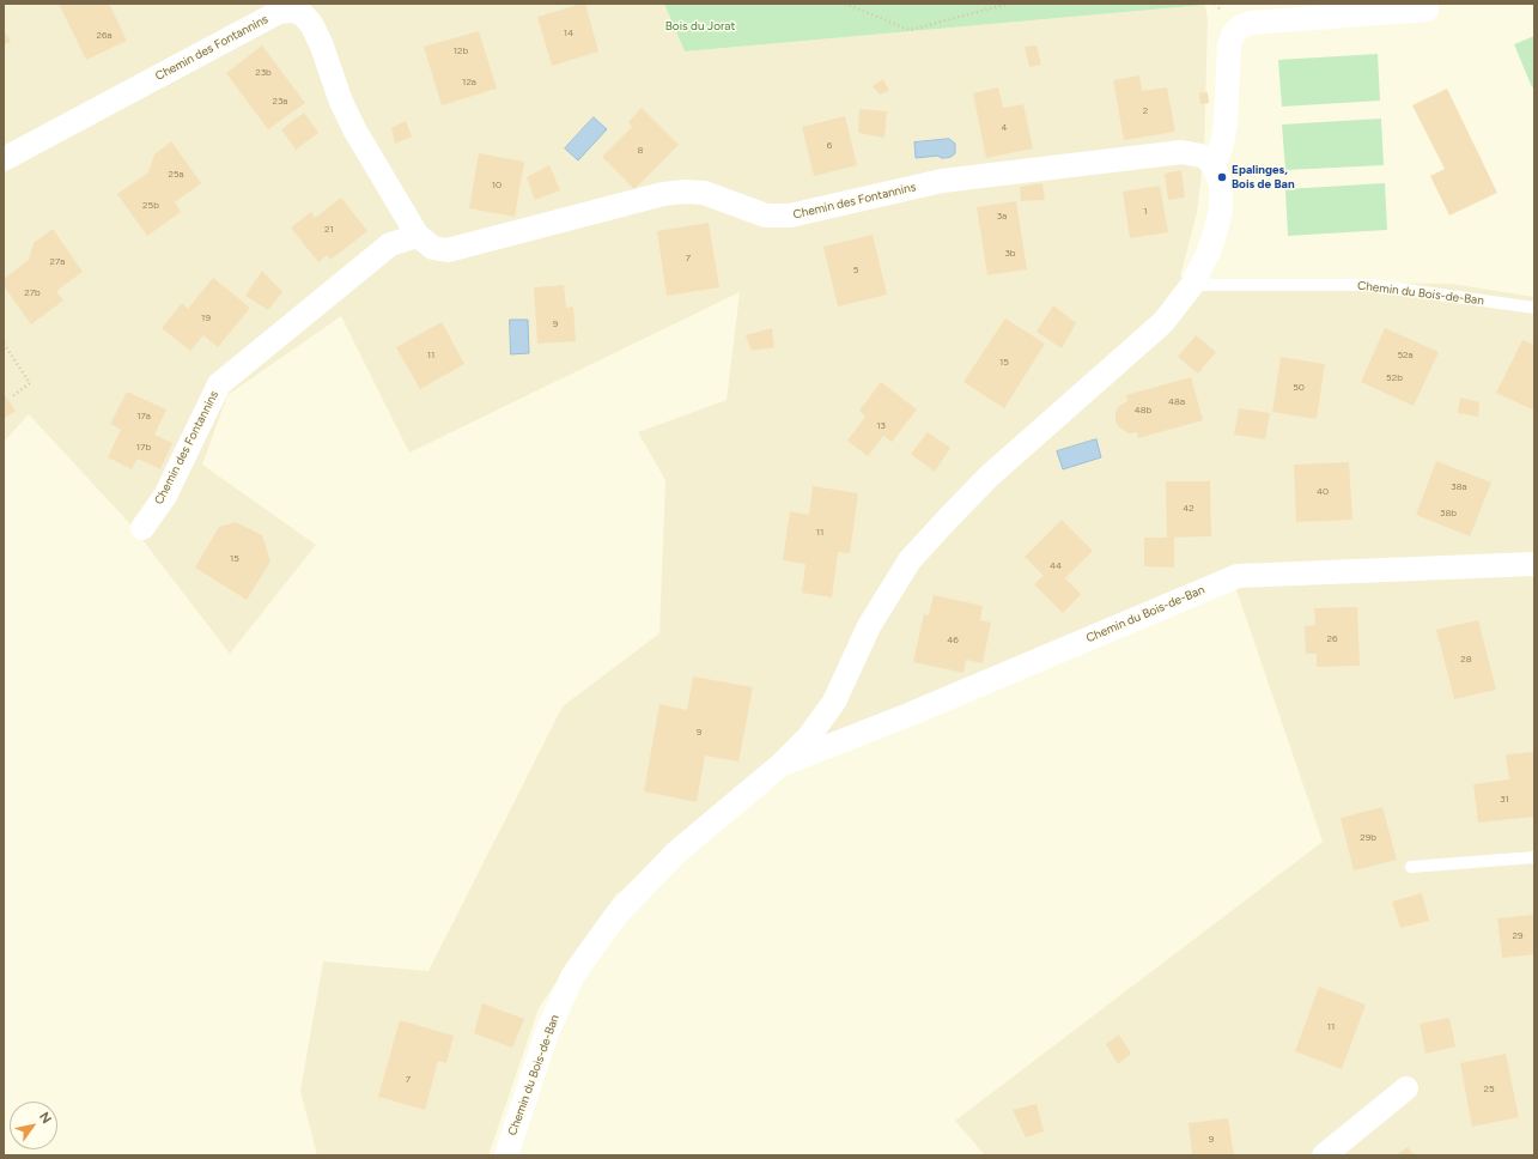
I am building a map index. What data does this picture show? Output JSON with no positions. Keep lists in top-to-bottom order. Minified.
{"streets":{"street":["Chemin des Fontannins","Chemin du Bois-de-Ban"]},"crossings":[["Chemin des Fontannins","Chemin du Bois-de-Ban"]],"parks":["Bois du Jorat"],"places":["Epalinges, Bois de Ban"],"house_numbers":["14","26a","12b","23b","12a","23a","2","4","6","8","25a","10","25b","1","3a","21","3b","7","27a","5","27b","19","9","11","52a","15","52b","50","48a","48b","17a","13","17b","38a","40","42","38b","11","15","44","26","46","28","9","31","29b","29","11","7","25","9"],"north":"top right"}
